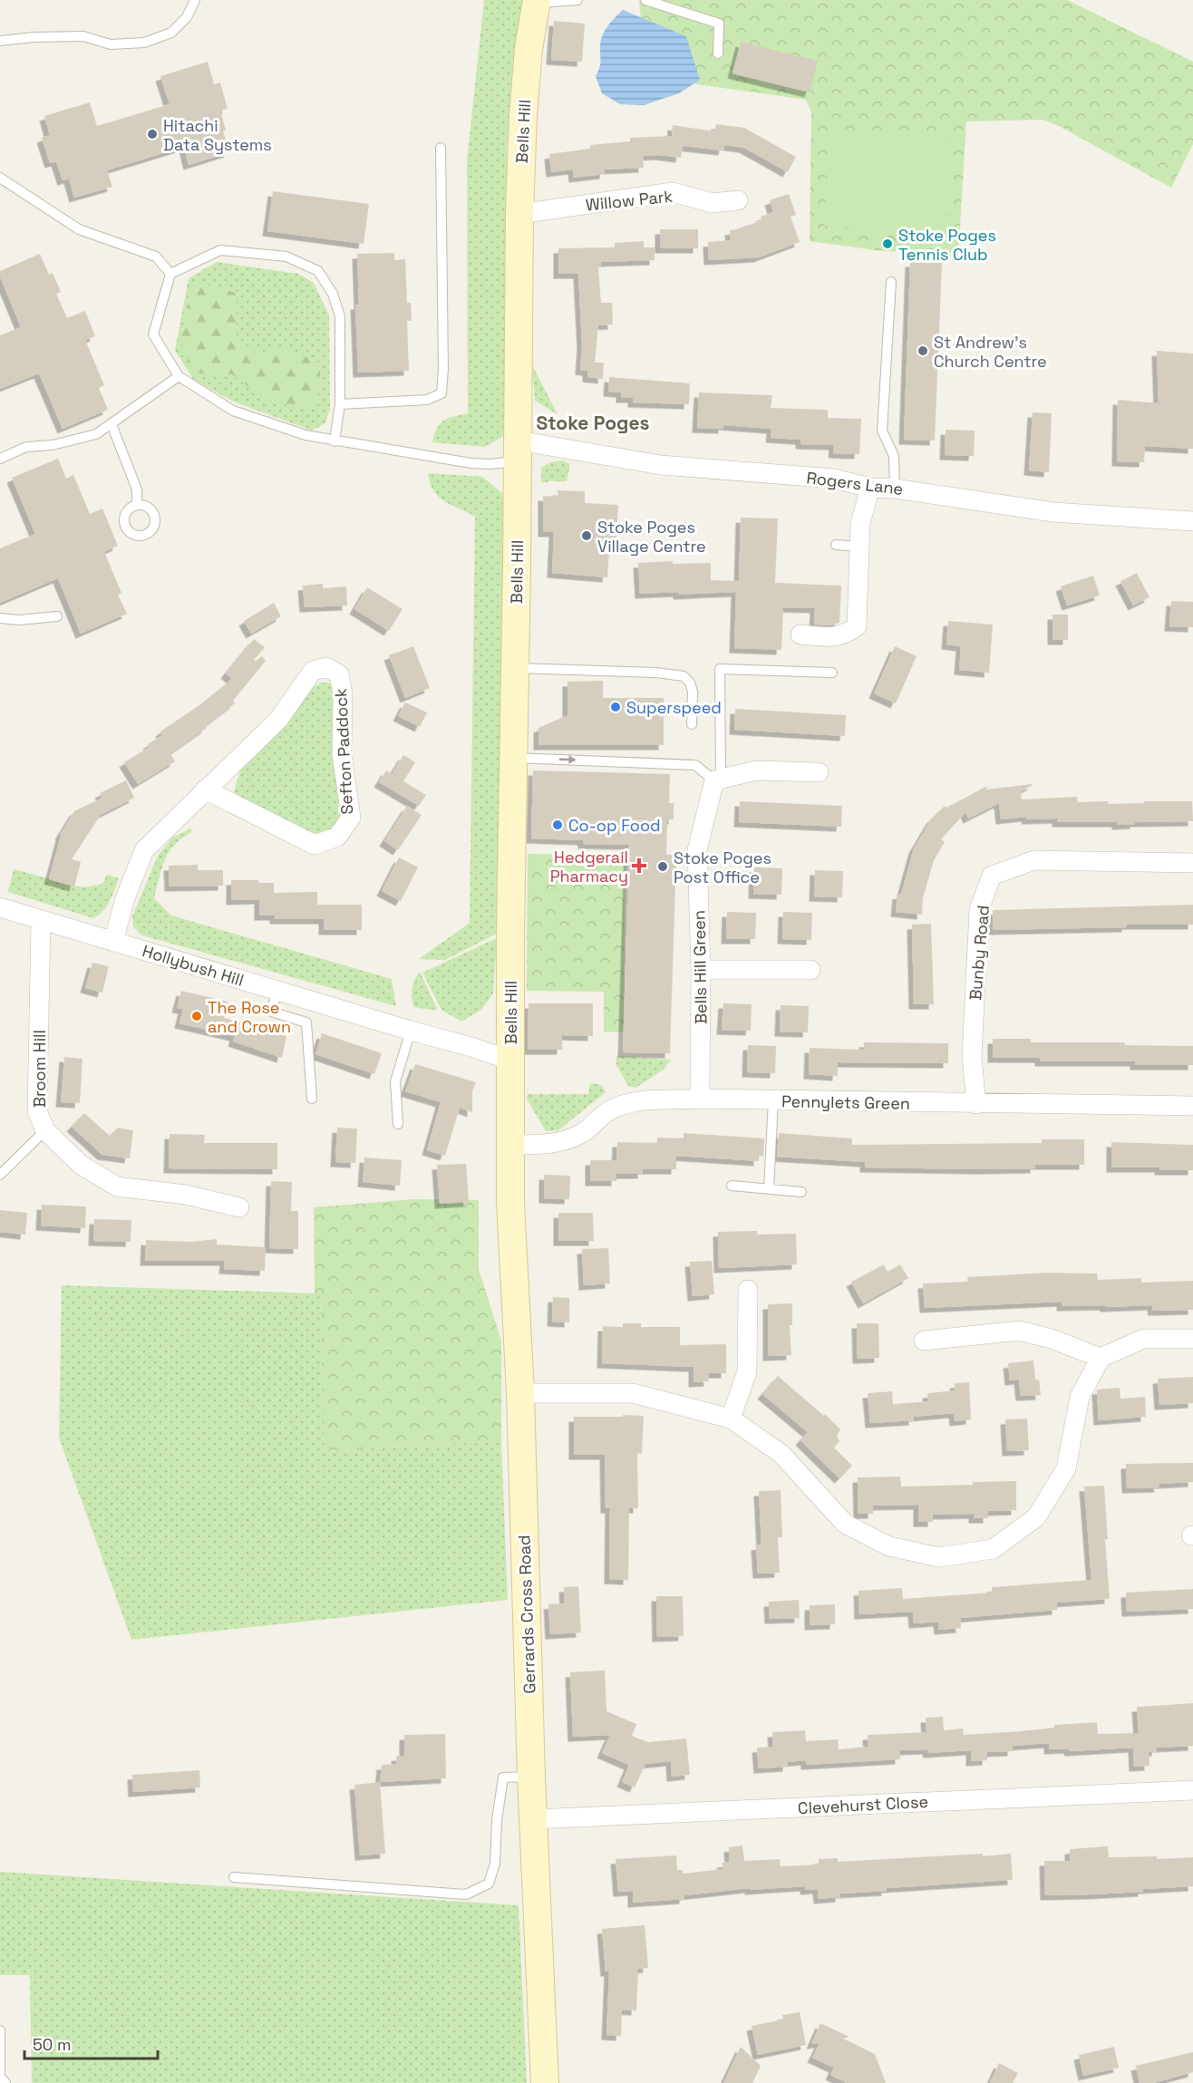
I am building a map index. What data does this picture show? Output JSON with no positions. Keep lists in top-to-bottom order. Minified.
{"streets":{"main road":["Bells Hill","Gerrards Cross Road"],"street":["Willow Park","Rogers Lane","Sefton Paddock","Bunby Road","Hollybush Hill","Bells Hill Green","Broom Hill","Pennylets Green","Clevehurst Close"]},"crossings":[["Bells Hill","Willow Park"],["Bells Hill","Rogers Lane"],["Bells Hill","Hollybush Hill"],["Bells Hill","Pennylets Green"],["Bells Hill","Gerrards Cross Road"],["Sefton Paddock","Hollybush Hill"],["Bunby Road","Pennylets Green"],["Hollybush Hill","Broom Hill"],["Bells Hill Green","Pennylets Green"],["Pennylets Green","Gerrards Cross Road"],["Gerrards Cross Road","Clevehurst Close"]],"districts":["Stoke Poges"],"places":{"other":["Hitachi Data Systems","Stoke Poges Tennis Club","St Andrew's Church Centre","Stoke Poges Village Centre","Superspeed","Co-op Food","Stoke Poges Post Office","The Rose and Crown"],"health":["Hedgerail Pharmacy"]},"scale_bar":"50 m"}
